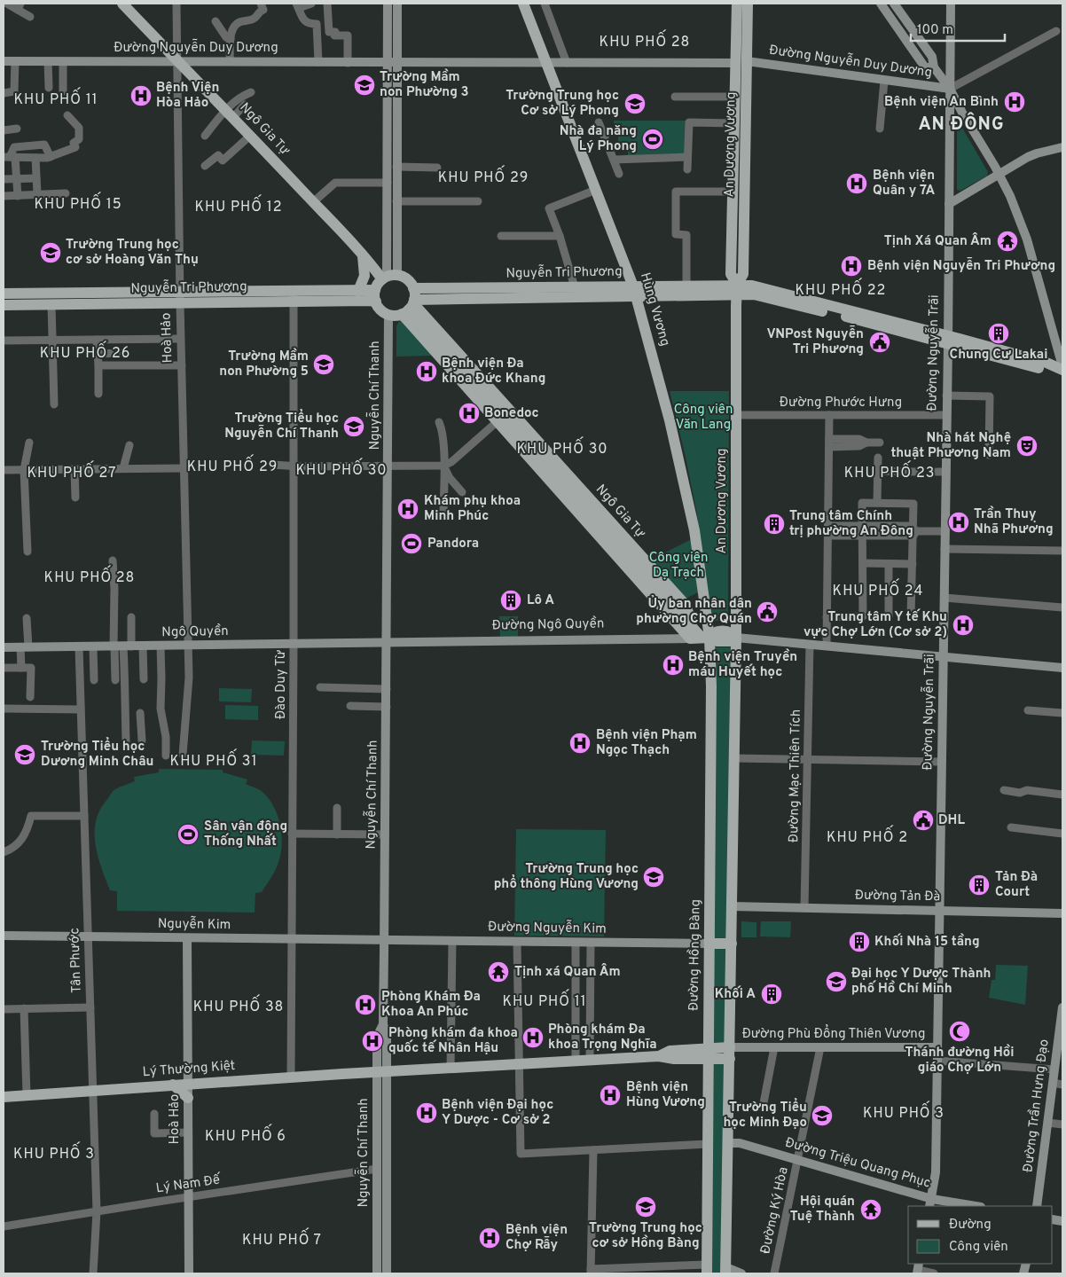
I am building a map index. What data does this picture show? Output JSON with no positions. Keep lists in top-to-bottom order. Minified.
{"streets":{"main road":["Ngô Gia Tự","An Dương Vương","Nguyễn Tri Phương","Hùng Vương","Đường Ngô Quyền","Đường Hồng Bàng","Lý Thường Kiệt"],"street":["Đường Nguyễn Duy Dương","Hoà Hảo","Đường Nguyễn Trãi","Nguyễn Chí Thanh","Đường Phước Hưng","Ngô Quyền","Đào Duy Từ","Đường Mạc Thiên Tích","Đường Tản Đà","Nguyễn Kim","Đường Nguyễn Kim","Tân Phước","Đường Phù Đổng Thiên Vương","Đường Trần Hưng Đạo","Đường Triệu Quang Phục","Lý Nam Đế","Đường Ký Hòa"]},"crossings":[["Đường Nguyễn Duy Dương","Ngô Gia Tự"],["Đường Nguyễn Duy Dương","An Dương Vương"],["Đường Nguyễn Duy Dương","Hùng Vương"],["Đường Nguyễn Duy Dương","Hoà Hảo"],["Đường Nguyễn Duy Dương","Đường Nguyễn Trãi"],["Ngô Gia Tự","Nguyễn Tri Phương"],["Ngô Gia Tự","Hùng Vương"],["Ngô Gia Tự","Hoà Hảo"],["Ngô Gia Tự","Nguyễn Chí Thanh"],["Ngô Gia Tự","Đường Ngô Quyền"],["Ngô Gia Tự","Đường Hồng Bàng"],["An Dương Vương","Nguyễn Tri Phương"],["An Dương Vương","Đường Phước Hưng"],["An Dương Vương","Đường Ngô Quyền"],["Nguyễn Tri Phương","Hùng Vương"],["Nguyễn Tri Phương","Hoà Hảo"],["Nguyễn Tri Phương","Đường Nguyễn Trãi"],["Nguyễn Tri Phương","Nguyễn Chí Thanh"],["Nguyễn Tri Phương","Đào Duy Từ"],["Hùng Vương","Đường Ngô Quyền"],["Hùng Vương","Đường Hồng Bàng"],["Hoà Hảo","Ngô Quyền"],["Hoà Hảo","Nguyễn Kim"],["Hoà Hảo","Lý Thường Kiệt"],["Hoà Hảo","Lý Nam Đế"],["Đường Nguyễn Trãi","Đường Phước Hưng"],["Đường Nguyễn Trãi","Đường Ngô Quyền"],["Đường Nguyễn Trãi","Đường Tản Đà"],["Đường Nguyễn Trãi","Đường Phù Đổng Thiên Vương"],["Đường Nguyễn Trãi","Đường Triệu Quang Phục"],["Nguyễn Chí Thanh","Đường Ngô Quyền"],["Nguyễn Chí Thanh","Ngô Quyền"],["Nguyễn Chí Thanh","Nguyễn Kim"],["Nguyễn Chí Thanh","Đường Nguyễn Kim"],["Nguyễn Chí Thanh","Lý Thường Kiệt"],["Nguyễn Chí Thanh","Lý Nam Đế"],["Đường Ngô Quyền","Ngô Quyền"],["Đường Ngô Quyền","Đường Mạc Thiên Tích"],["Đường Ngô Quyền","Đường Hồng Bàng"],["Ngô Quyền","Đào Duy Từ"],["Ngô Quyền","Tân Phước"],["Đào Duy Từ","Nguyễn Kim"],["Đào Duy Từ","Lý Thường Kiệt"],["Đường Mạc Thiên Tích","Đường Tản Đà"],["Nguyễn Kim","Đường Nguyễn Kim"],["Nguyễn Kim","Tân Phước"],["Đường Nguyễn Kim","Đường Hồng Bàng"],["Tân Phước","Lý Thường Kiệt"],["Tân Phước","Lý Nam Đế"],["Đường Phù Đổng Thiên Vương","Đường Ký Hòa"],["Đường Triệu Quang Phục","Đường Ký Hòa"]],"districts":["KHU PHỐ 28","KHU PHỐ 11","AN ĐÔNG","KHU PHỐ 29","KHU PHỐ 15","KHU PHỐ 12","KHU PHỐ 22","KHU PHỐ 26","KHU PHỐ 30","KHU PHỐ 29","KHU PHỐ 30","KHU PHỐ 27","KHU PHỐ 23","KHU PHỐ 28","KHU PHỐ 24","KHU PHỐ 31","KHU PHỐ 2","KHU PHỐ 11","KHU PHỐ 38","KHU PHỐ 3","KHU PHỐ 6","KHU PHỐ 3","KHU PHỐ 7"],"parks":["Công viên Văn Lang","Công viên Dạ Trạch"],"places":{"school or university":["Trường Mầm non Phường 3","Trường Trung học Cơ sở Lý Phong","Trường Trung học cơ sở Hoàng Văn Thụ","Trường Mầm non Phường 5","Trường Tiểu học Nguyễn Chí Thanh","Trường Tiểu học Dương Minh Châu","Trường Trung học phổ thông Hùng Vương","Đại học Y Dược Thành phố Hồ Chí Minh","Trường Tiểu học Minh Đạo","Trường Trung học cơ sở Hồng Bàng"],"hospital":["Bệnh Viện Hòa Hảo","Bệnh viện An Bình","Bệnh viện Quân y 7A","Bệnh viện Nguyễn Tri Phương","Bệnh viện Đa khoa Đức Khang","Bonedoc","Khám phụ khoa Minh Phúc","Trần Thuỵ Nhã Phương","Trung tâm Y tế Khu vực Chợ Lớn (Cơ sở 2)","Bệnh viện Truyền máu Huyết học","Bệnh viện Phạm Ngọc Thạch","Phòng Khám Đa Khoa An Phúc","Phòng khám Đa khoa Trọng Nghĩa","Phòng khám đa khoa quốc tế Nhân Hậu","Bệnh viện Hùng Vương","Bệnh viện Đại học Y Dược - Cơ sở 2","Bệnh viện Chợ Rẫy"],"sports":["Nhà đa năng Lý Phong","Pandora","Sân vận động Thống Nhất"],"temple":["Tịnh Xá Quan Âm","Tịnh xá Quan Âm","Hội quán Tuệ Thành"],"building":["Chung Cư Lakai","Trung tâm Chính trị phường An Đông","Lô A","Tản Đà Court","Khối Nhà 15 tầng","Khối A"],"public building":["VNPost Nguyễn Tri Phương","Ủy ban nhân dân phường Chợ Quán","DHL"],"theatre":["Nhà hát Nghệ thuật Phương Nam"],"mosque":["Thánh đường Hồi giáo Chợ Lớn"]},"legend":["Đường","Công viên"],"scale_bar":"100 m"}
